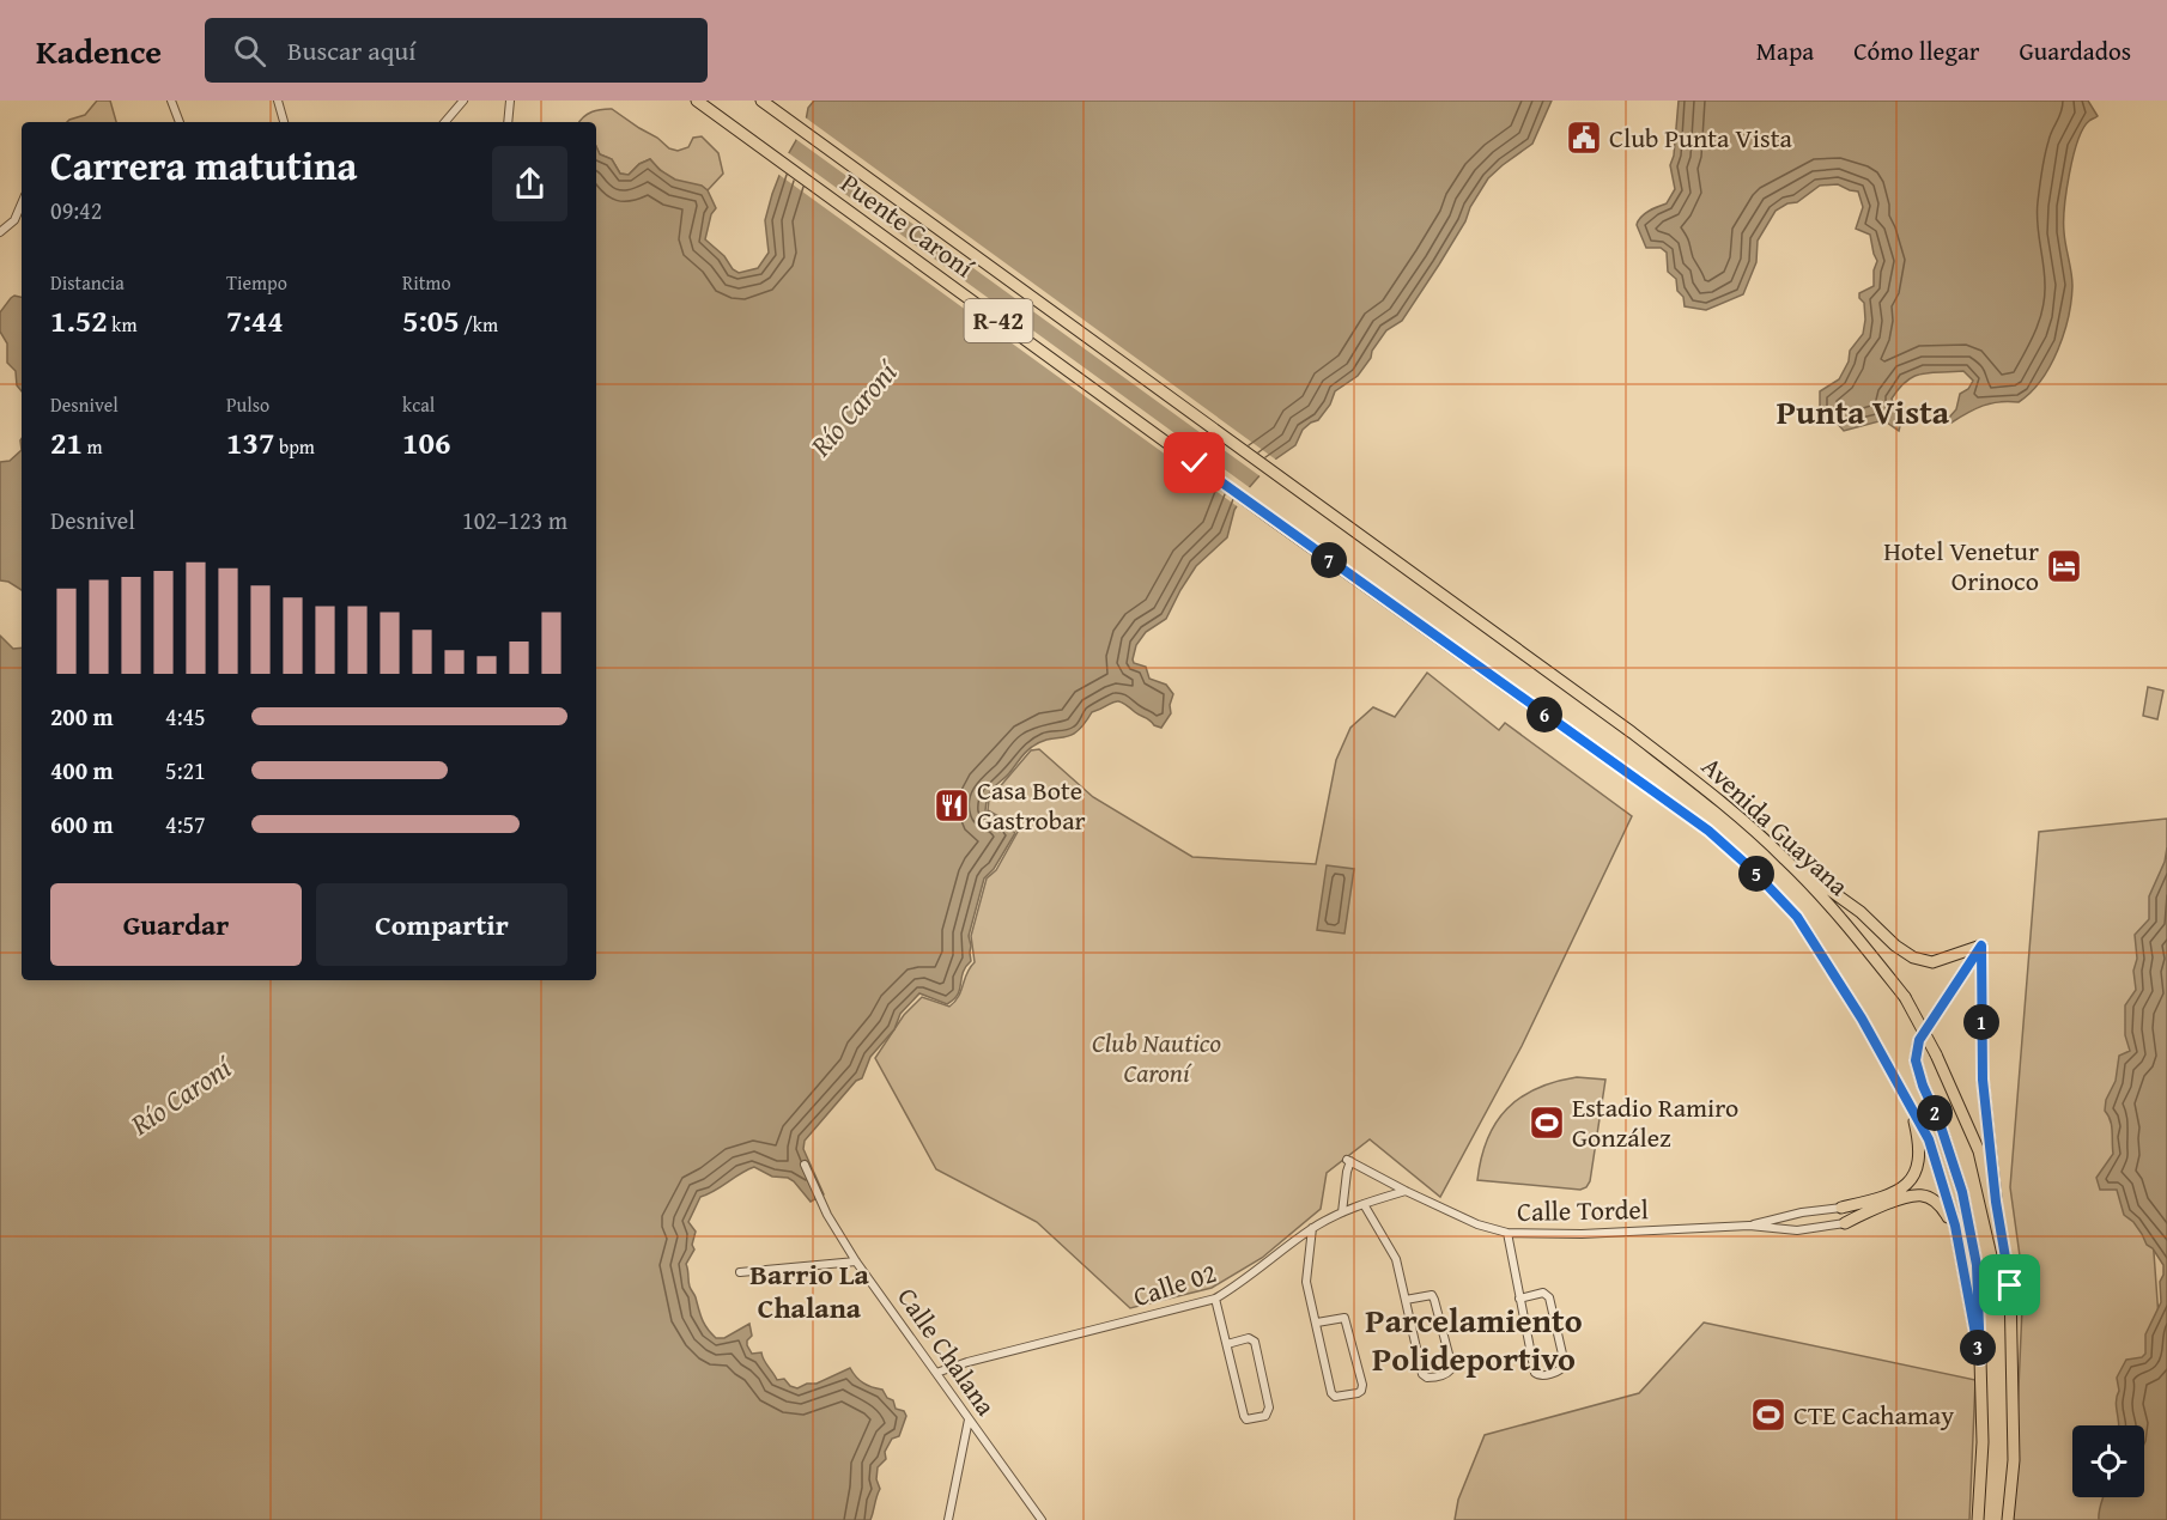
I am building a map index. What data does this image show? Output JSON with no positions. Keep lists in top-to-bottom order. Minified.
{"streets":{"main road":["Puente Caroní","R-42","Avenida Guayana"],"street":["Calle Tordel","Calle 02","Calle Chalana"]},"crossings":[["Puente Caroní","Avenida Guayana"],["Calle Tordel","Calle 02"],["Calle 02","Calle Chalana"]],"districts":["Punta Vista","Barrio La Chalana","Parcelamiento Polideportivo"],"water":["Río Caroní"],"parks":["Club Nautico Caroní"],"places":{"public building":["Club Punta Vista"],"hotel":["Hotel Venetur Orinoco"],"restaurant":["Casa Bote Gastrobar"],"sports":["Estadio Ramiro González","CTE Cachamay"]},"page":{"header":"Kadence","search":"Buscar aquí","nav":["Mapa","Cómo llegar","Guardados"],"heading":["Carrera matutina","09:42"],"stats":[["Distancia","1.52 km"],["Tiempo","7:44"],["Ritmo","5:05 /km"],["Desnivel","21 m"],["Pulso","137 bpm"],["kcal","106"]],"chart":["Desnivel","102–123 m"],"pins":["7","6","5","1","2","3"],"list":[{"name":"200 m","note":"4:45"},{"name":"400 m","note":"5:21"},{"name":"600 m","note":"4:57"}],"buttons":["Guardar","Compartir"]}}
